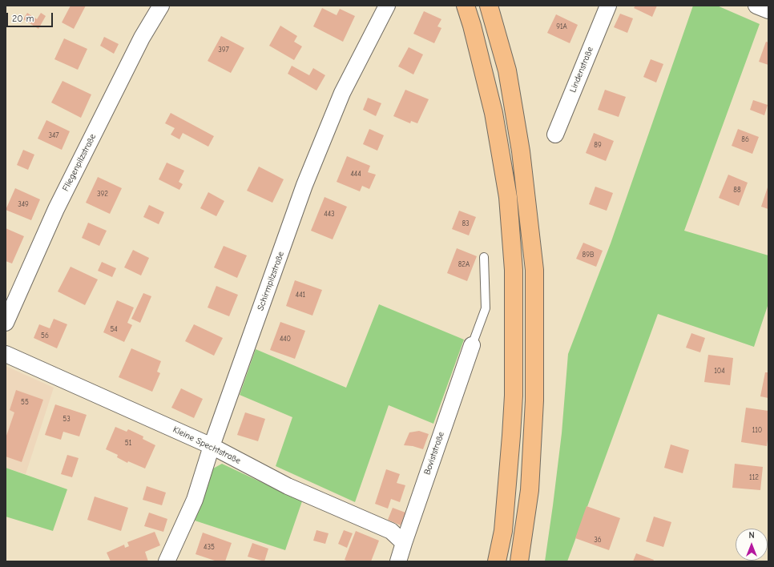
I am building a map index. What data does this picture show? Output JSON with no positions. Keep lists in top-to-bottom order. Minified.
{"streets":{"street":["Lindenstraße","Fliegenpilzstraße","Schirmpilzstraße","Kleine Spechtstraße","Boviststraße"]},"crossings":[["Schirmpilzstraße","Kleine Spechtstraße"],["Kleine Spechtstraße","Boviststraße"]],"house_numbers":["91A","397","347","86","89","444","88","392","349","443","83","89B","82A","441","54","56","440","104","55","53","110","51","112","36","435"],"scale_bar":"20 m","north":"top"}
